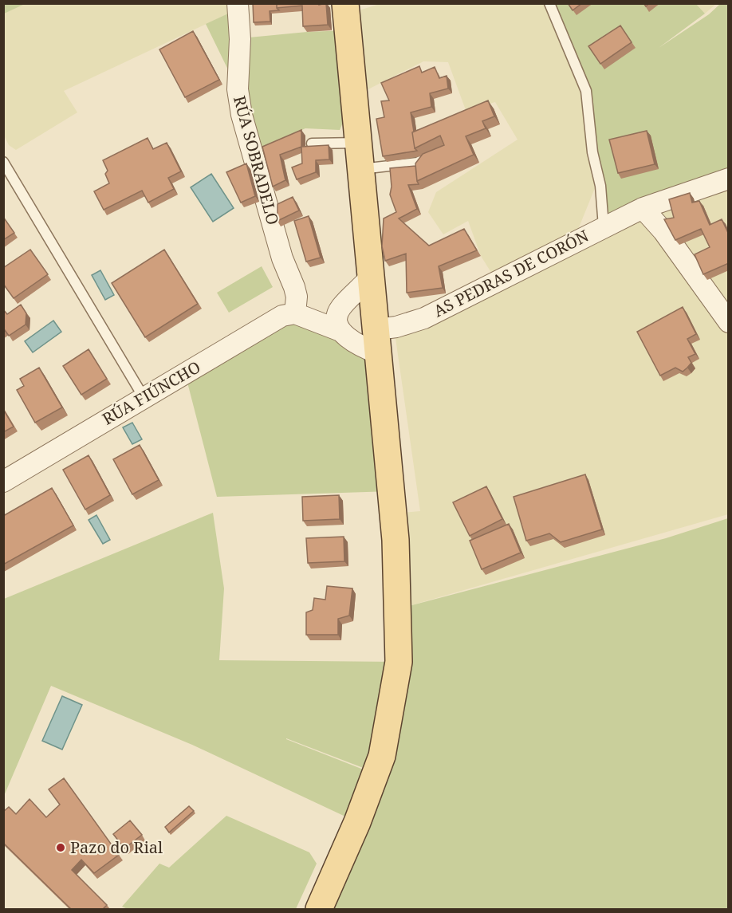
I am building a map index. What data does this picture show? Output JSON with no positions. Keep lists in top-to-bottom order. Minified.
{"streets":{"street":["RÚA SOBRADELO","AS PEDRAS DE CORÓN","RÚA FIÚNCHO"]},"crossings":[["RÚA SOBRADELO","RÚA FIÚNCHO"],["AS PEDRAS DE CORÓN","RÚA FIÚNCHO"]],"places":["Pazo do Rial"]}
